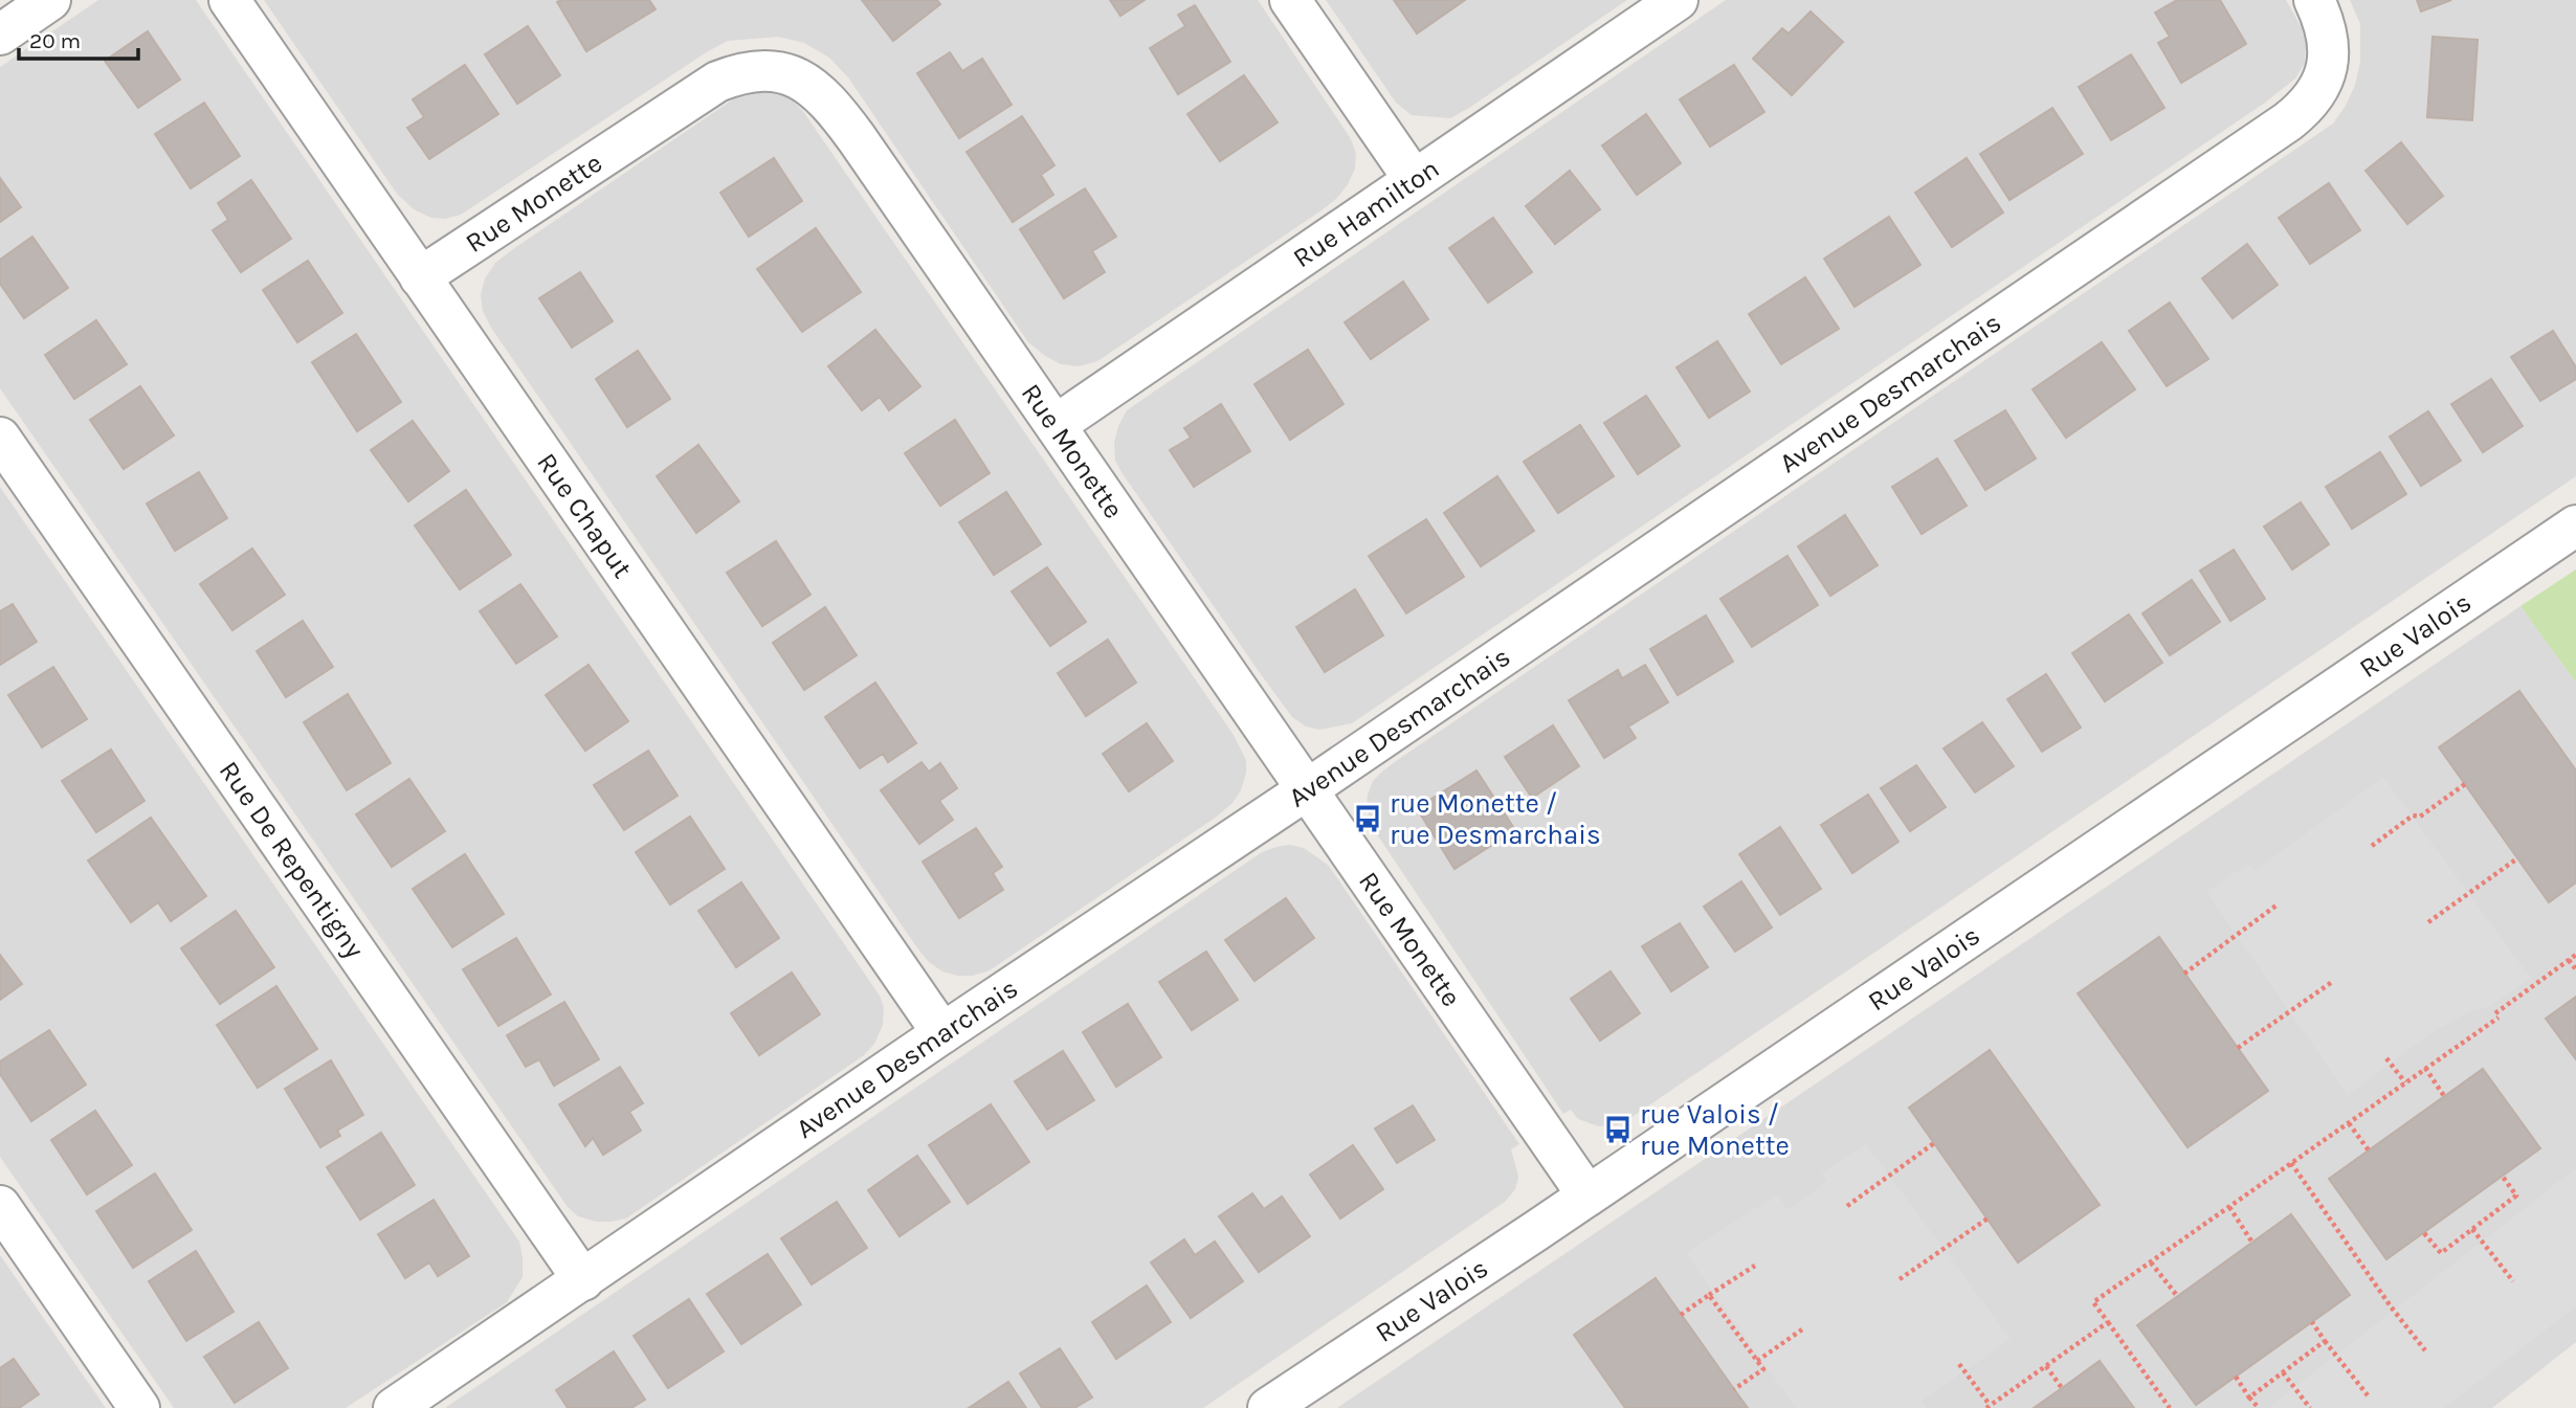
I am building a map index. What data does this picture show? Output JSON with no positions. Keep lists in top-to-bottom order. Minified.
{"streets":{"street":["Rue Monette","Rue Hamilton","Avenue Desmarchais","Rue Chaput","Rue Valois","Rue De Repentigny"]},"crossings":[["Rue Monette","Rue Hamilton"],["Rue Monette","Avenue Desmarchais"],["Rue Monette","Rue Chaput"],["Rue Monette","Rue Valois"],["Avenue Desmarchais","Rue Chaput"],["Avenue Desmarchais","Rue De Repentigny"]],"places":{"bus stop":["rue Monette / rue Desmarchais","rue Valois / rue Monette"]},"scale_bar":"20 m"}
